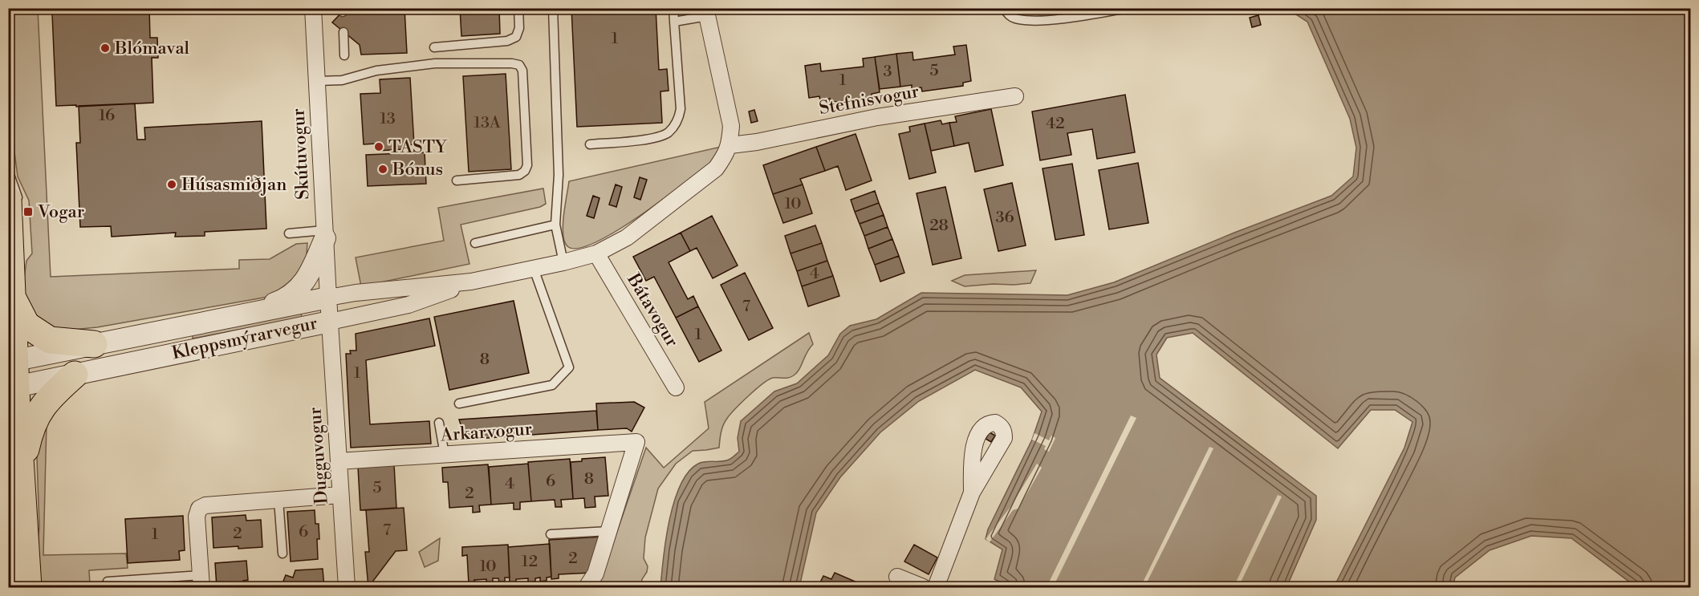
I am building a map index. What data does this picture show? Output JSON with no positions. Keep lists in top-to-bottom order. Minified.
{"streets":{"street":["Stefnisvogur","Skútuvogur","Bátavogur","Kleppsmýrarvegur","Arkarvogur","Dugguvogur"]},"crossings":[["Stefnisvogur","Kleppsmýrarvegur"],["Skútuvogur","Kleppsmýrarvegur"],["Skútuvogur","Dugguvogur"],["Bátavogur","Kleppsmýrarvegur"],["Kleppsmýrarvegur","Dugguvogur"],["Arkarvogur","Dugguvogur"]],"places":{"other":["Blómaval","TASTY","Bónus","Húsasmiðjan"],"transit":["Vogar"]},"house_numbers":["1","5","3","1","16","13","13A","42","10","36","28","4","7","1","8","1","8","6","4","5","2","7","6","2","1","2","12","10"]}
